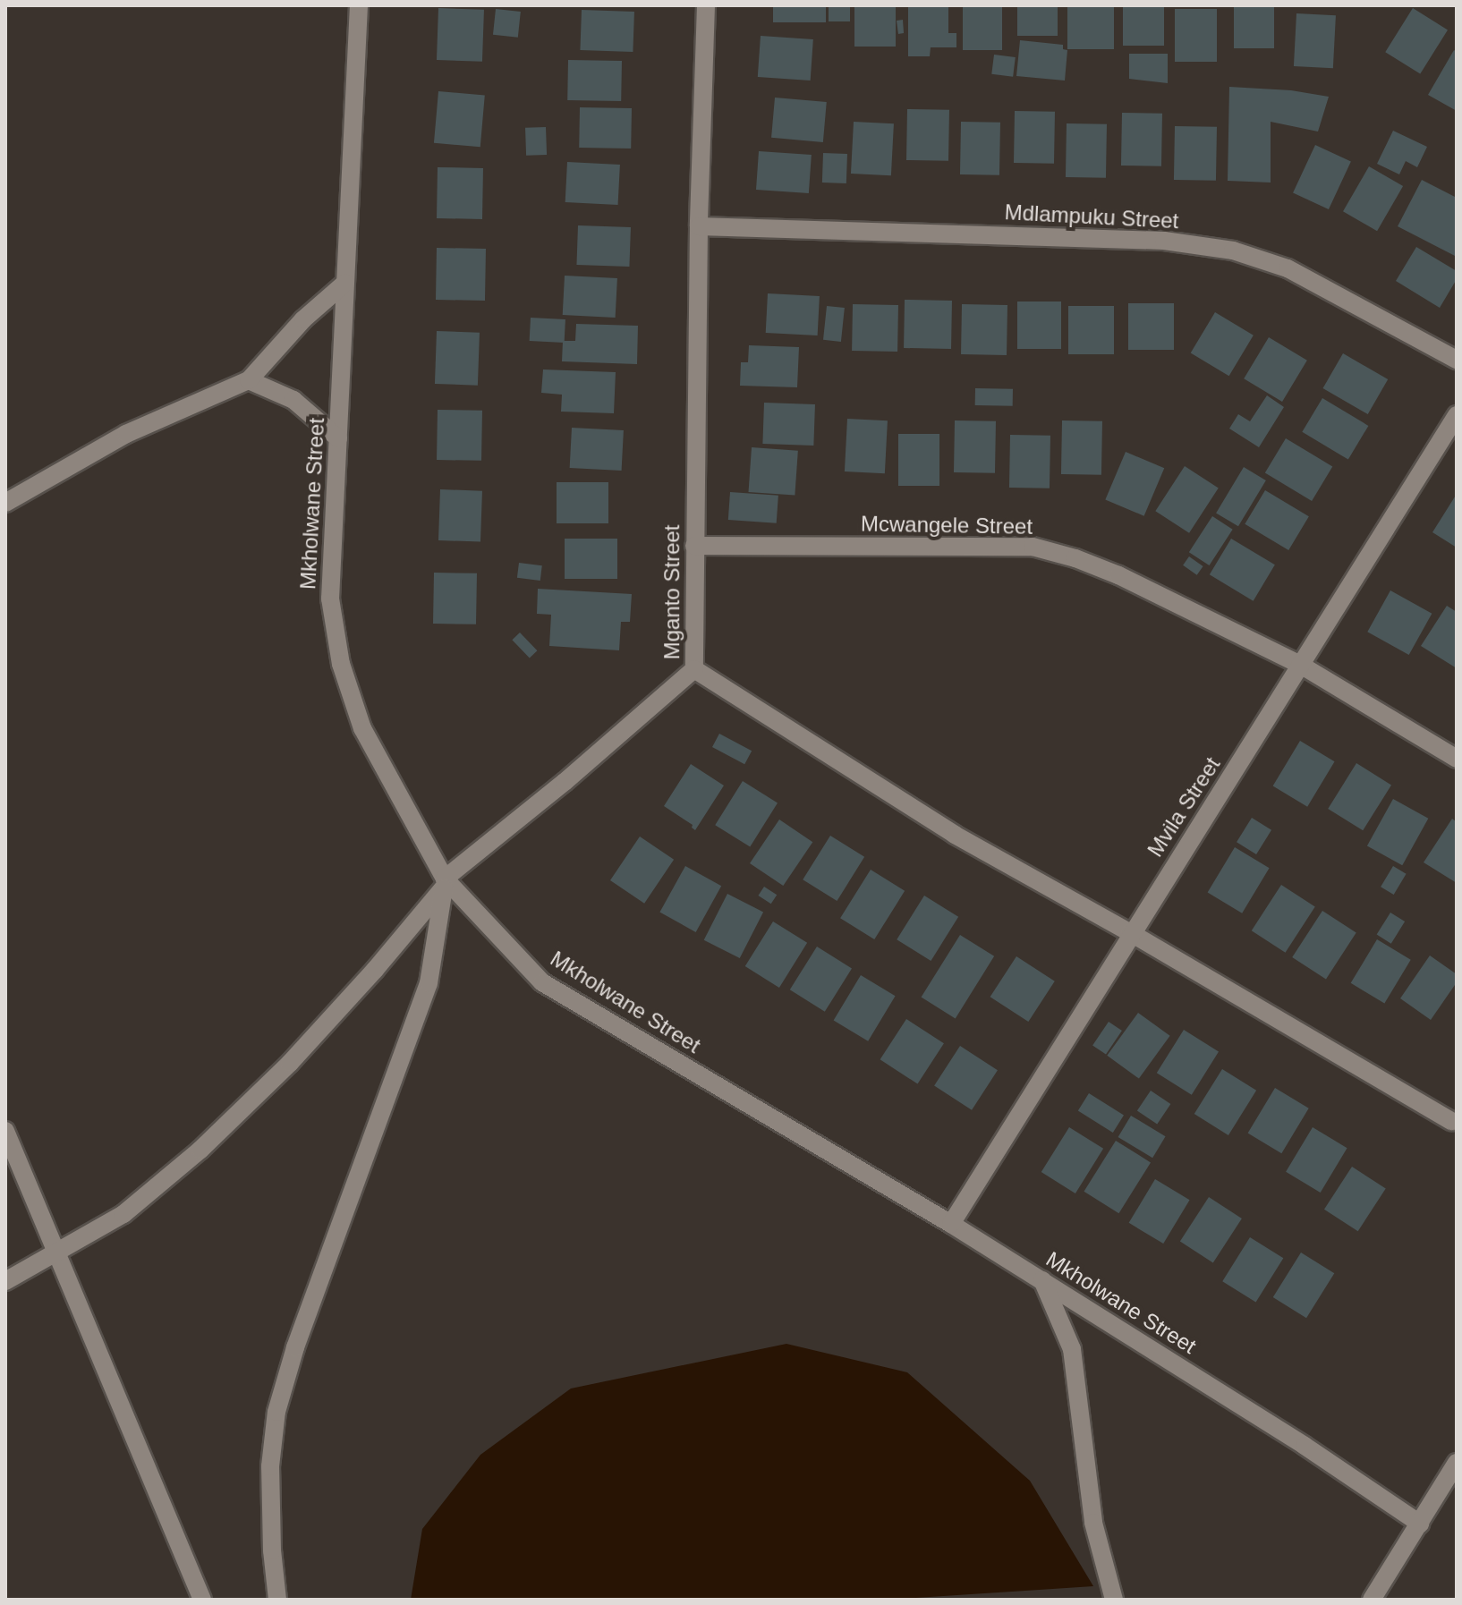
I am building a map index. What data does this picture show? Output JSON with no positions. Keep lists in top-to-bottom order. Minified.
{"streets":{"street":["Mdlampuku Street","Mkholwane Street","Mcwangele Street","Mganto Street","Mvila Street"]},"crossings":[["Mdlampuku Street","Mganto Street"],["Mkholwane Street","Mvila Street"],["Mcwangele Street","Mganto Street"],["Mcwangele Street","Mvila Street"],["Mganto Street","Mvila Street"]]}
